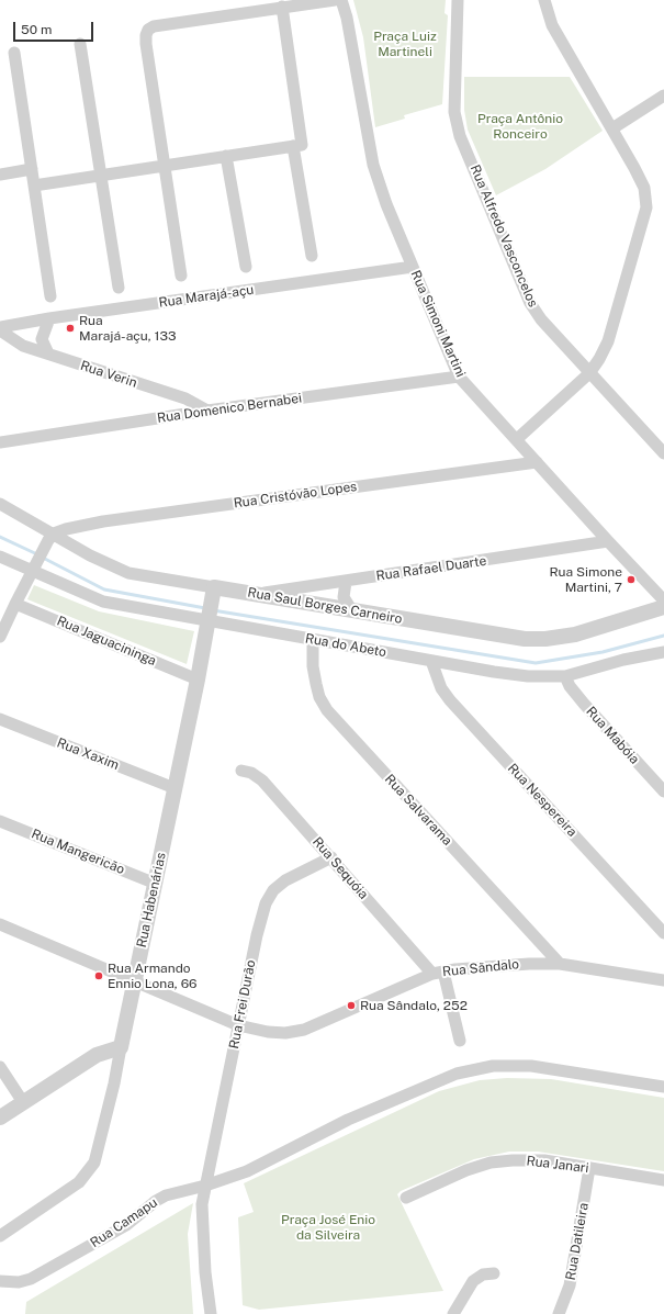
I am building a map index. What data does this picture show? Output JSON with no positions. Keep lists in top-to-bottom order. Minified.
{"streets":{"street":["Rua Alfredo Vasconcelos","Rua Marajá-açu","Rua Simoni Martini","Rua Verin","Rua Domenico Bernabei","Rua Cristóvão Lopes","Rua Rafael Duarte","Rua Saul Borges Carneiro","Rua Jaguacininga","Rua do Abeto","Rua Mabóia","Rua Xaxim","Rua Nespereira","Rua Salvarama","Rua Mangericão","Rua Sequóia","Rua Habenárias","Rua Sãndalo","Rua Frei Durão","Rua Janari","Rua Camapu","Rua Datileira"]},"crossings":[["Rua Marajá-açu","Rua Simoni Martini"],["Rua Marajá-açu","Rua Verin"],["Rua Simoni Martini","Rua Domenico Bernabei"],["Rua Simoni Martini","Rua Cristóvão Lopes"],["Rua Simoni Martini","Rua Rafael Duarte"],["Rua Verin","Rua Domenico Bernabei"],["Rua Cristóvão Lopes","Rua Saul Borges Carneiro"],["Rua Rafael Duarte","Rua Saul Borges Carneiro"],["Rua Saul Borges Carneiro","Rua Habenárias"],["Rua Jaguacininga","Rua Habenárias"],["Rua do Abeto","Rua Mabóia"],["Rua do Abeto","Rua Nespereira"],["Rua do Abeto","Rua Salvarama"],["Rua do Abeto","Rua Habenárias"],["Rua Xaxim","Rua Habenárias"],["Rua Salvarama","Rua Sãndalo"],["Rua Mangericão","Rua Habenárias"],["Rua Sequóia","Rua Sãndalo"],["Rua Sequóia","Rua Frei Durão"],["Rua Habenárias","Rua Sãndalo"],["Rua Sãndalo","Rua Frei Durão"],["Rua Frei Durão","Rua Camapu"],["Rua Janari","Rua Datileira"]],"parks":["Praça Luiz Martineli","Praça Antônio Ronceiro","Praça José Enio da Silveira"],"places":["Rua Marajá-açu, 133","Rua Simone Martini, 7","Rua Armando Ennio Lona, 66","Rua Sândalo, 252"],"scale_bar":"50 m"}
